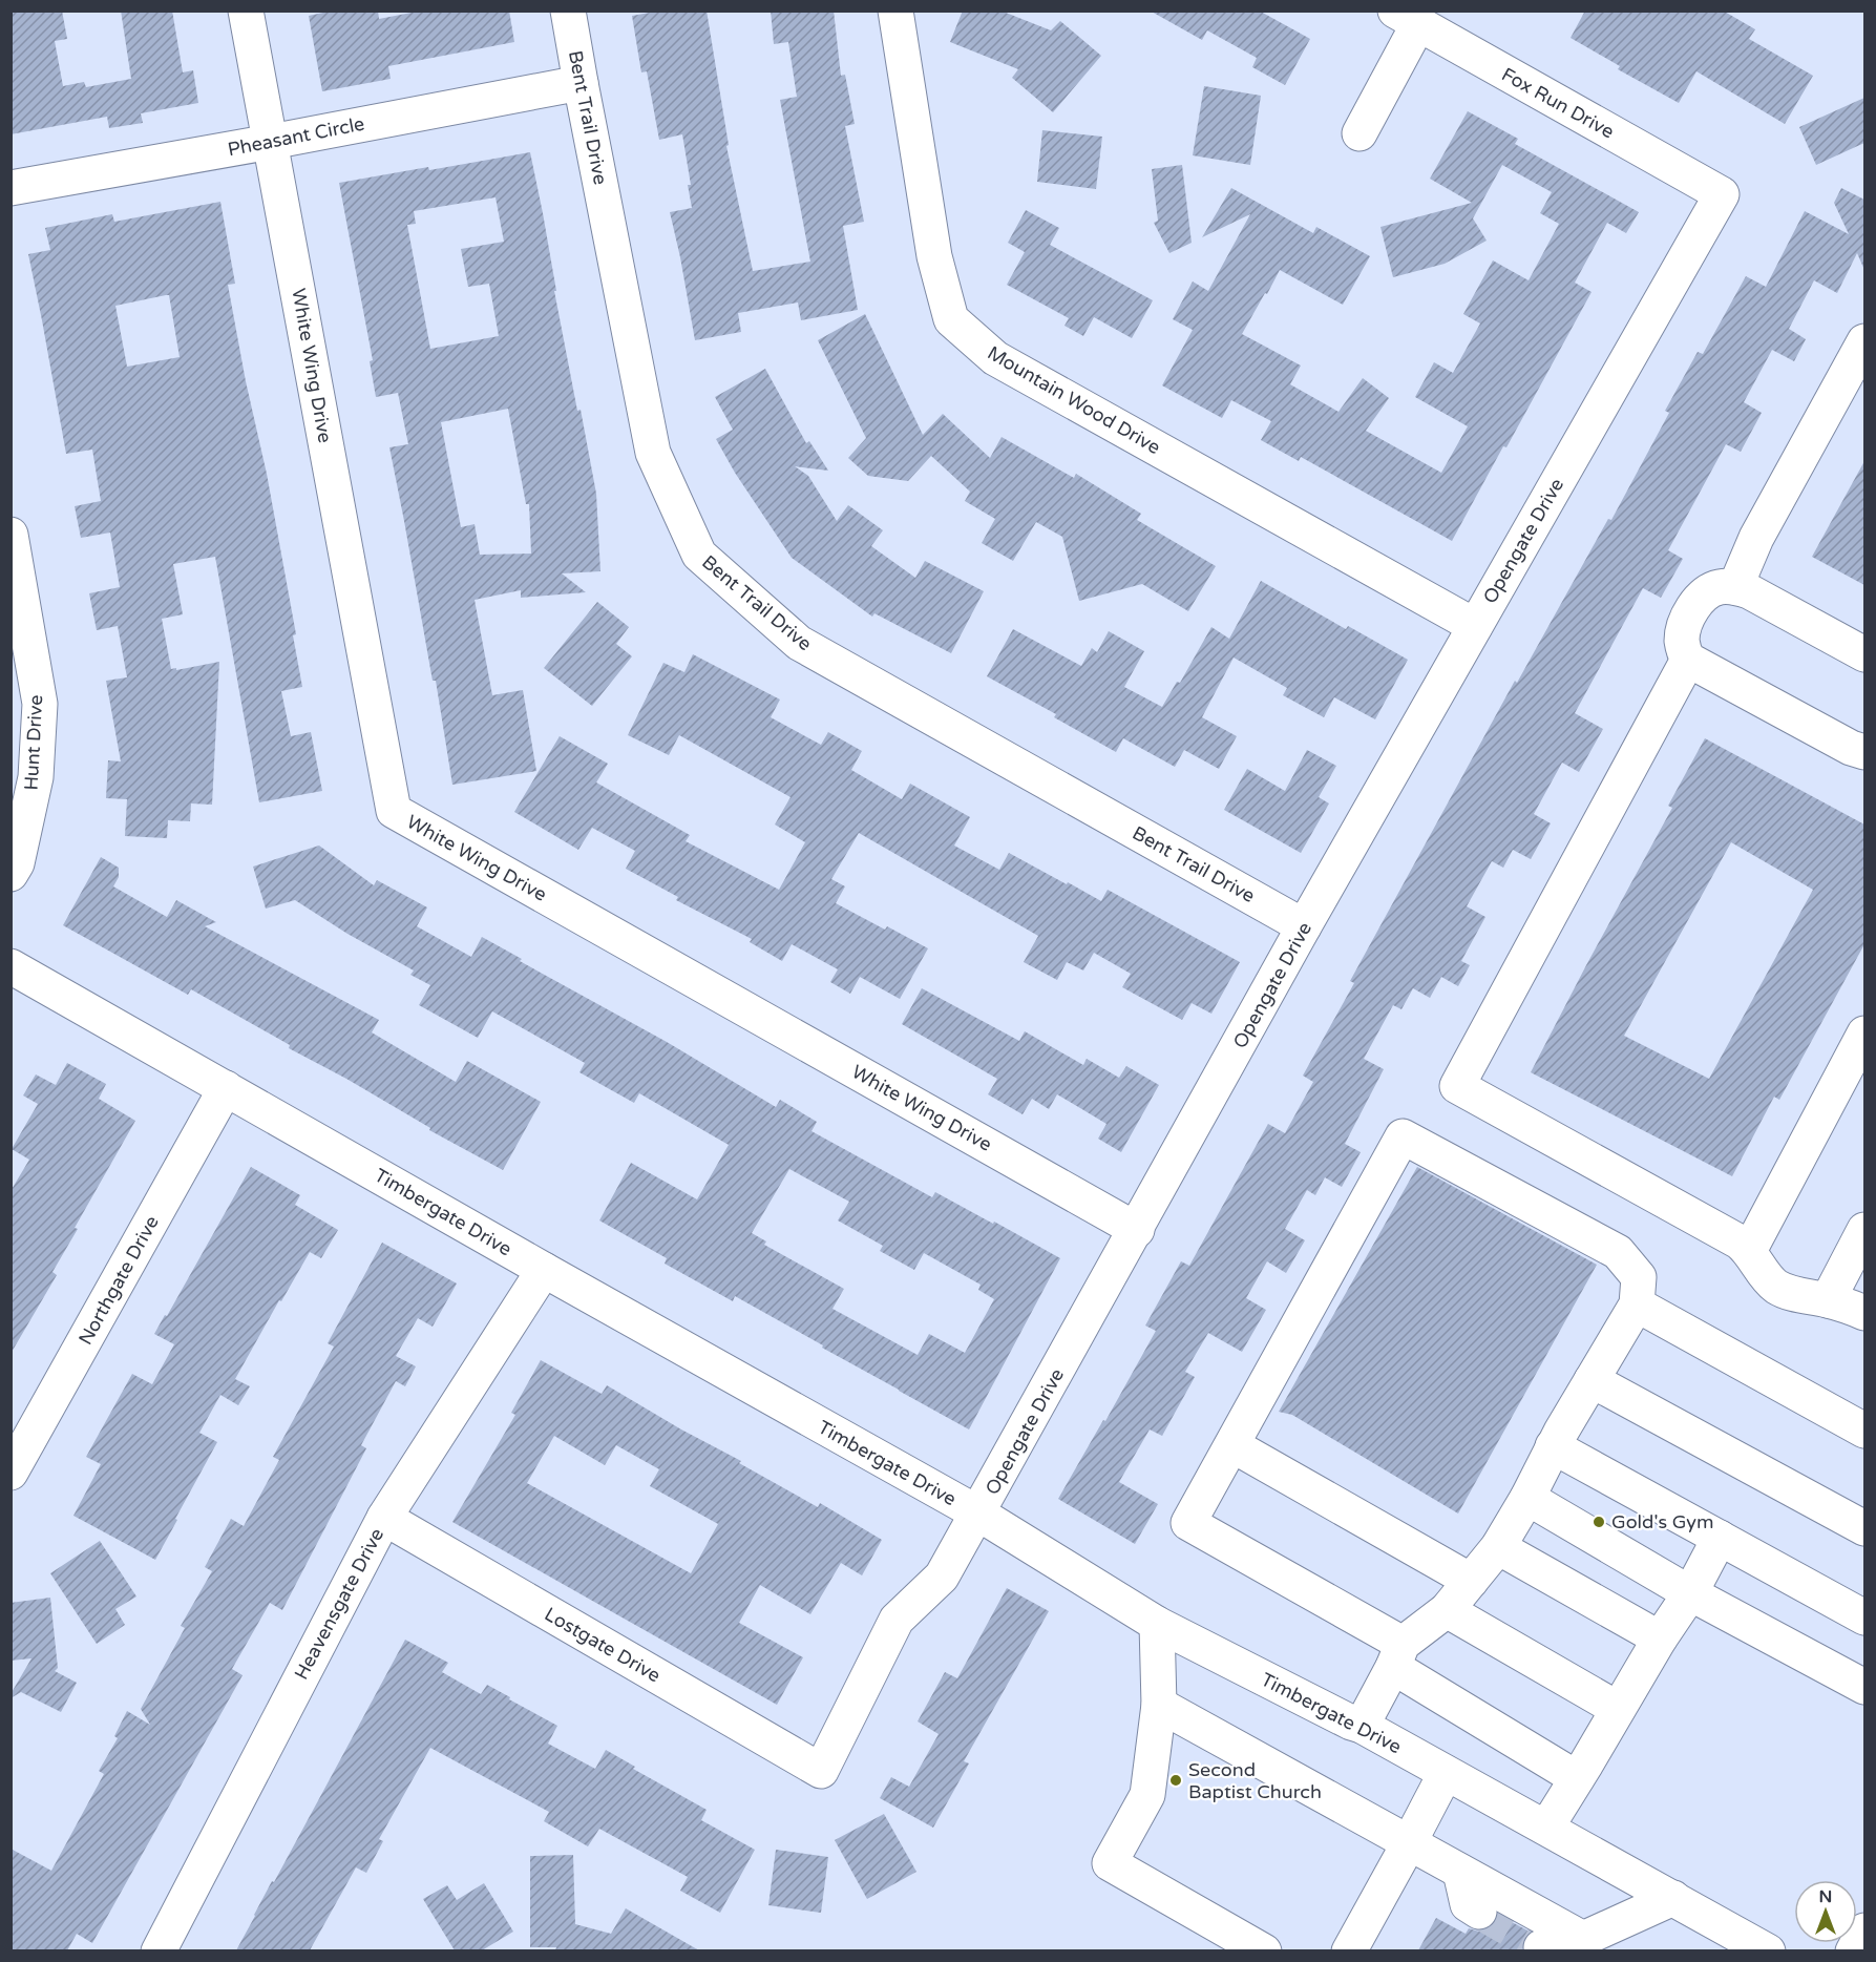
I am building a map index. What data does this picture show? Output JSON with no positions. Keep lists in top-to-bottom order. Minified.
{"streets":{"street":["Fox Run Drive","Bent Trail Drive","Pheasant Circle","White Wing Drive","Mountain Wood Drive","Opengate Drive","Hunt Drive","Timbergate Drive","Northgate Drive","Heavensgate Drive","Lostgate Drive"]},"crossings":[["Fox Run Drive","Opengate Drive"],["Bent Trail Drive","Pheasant Circle"],["Bent Trail Drive","Opengate Drive"],["Pheasant Circle","White Wing Drive"],["White Wing Drive","Opengate Drive"],["Mountain Wood Drive","Opengate Drive"],["Opengate Drive","Timbergate Drive"],["Opengate Drive","Lostgate Drive"],["Timbergate Drive","Northgate Drive"],["Timbergate Drive","Heavensgate Drive"],["Heavensgate Drive","Lostgate Drive"]],"places":["Gold's Gym","Second Baptist Church"],"north":"top"}
